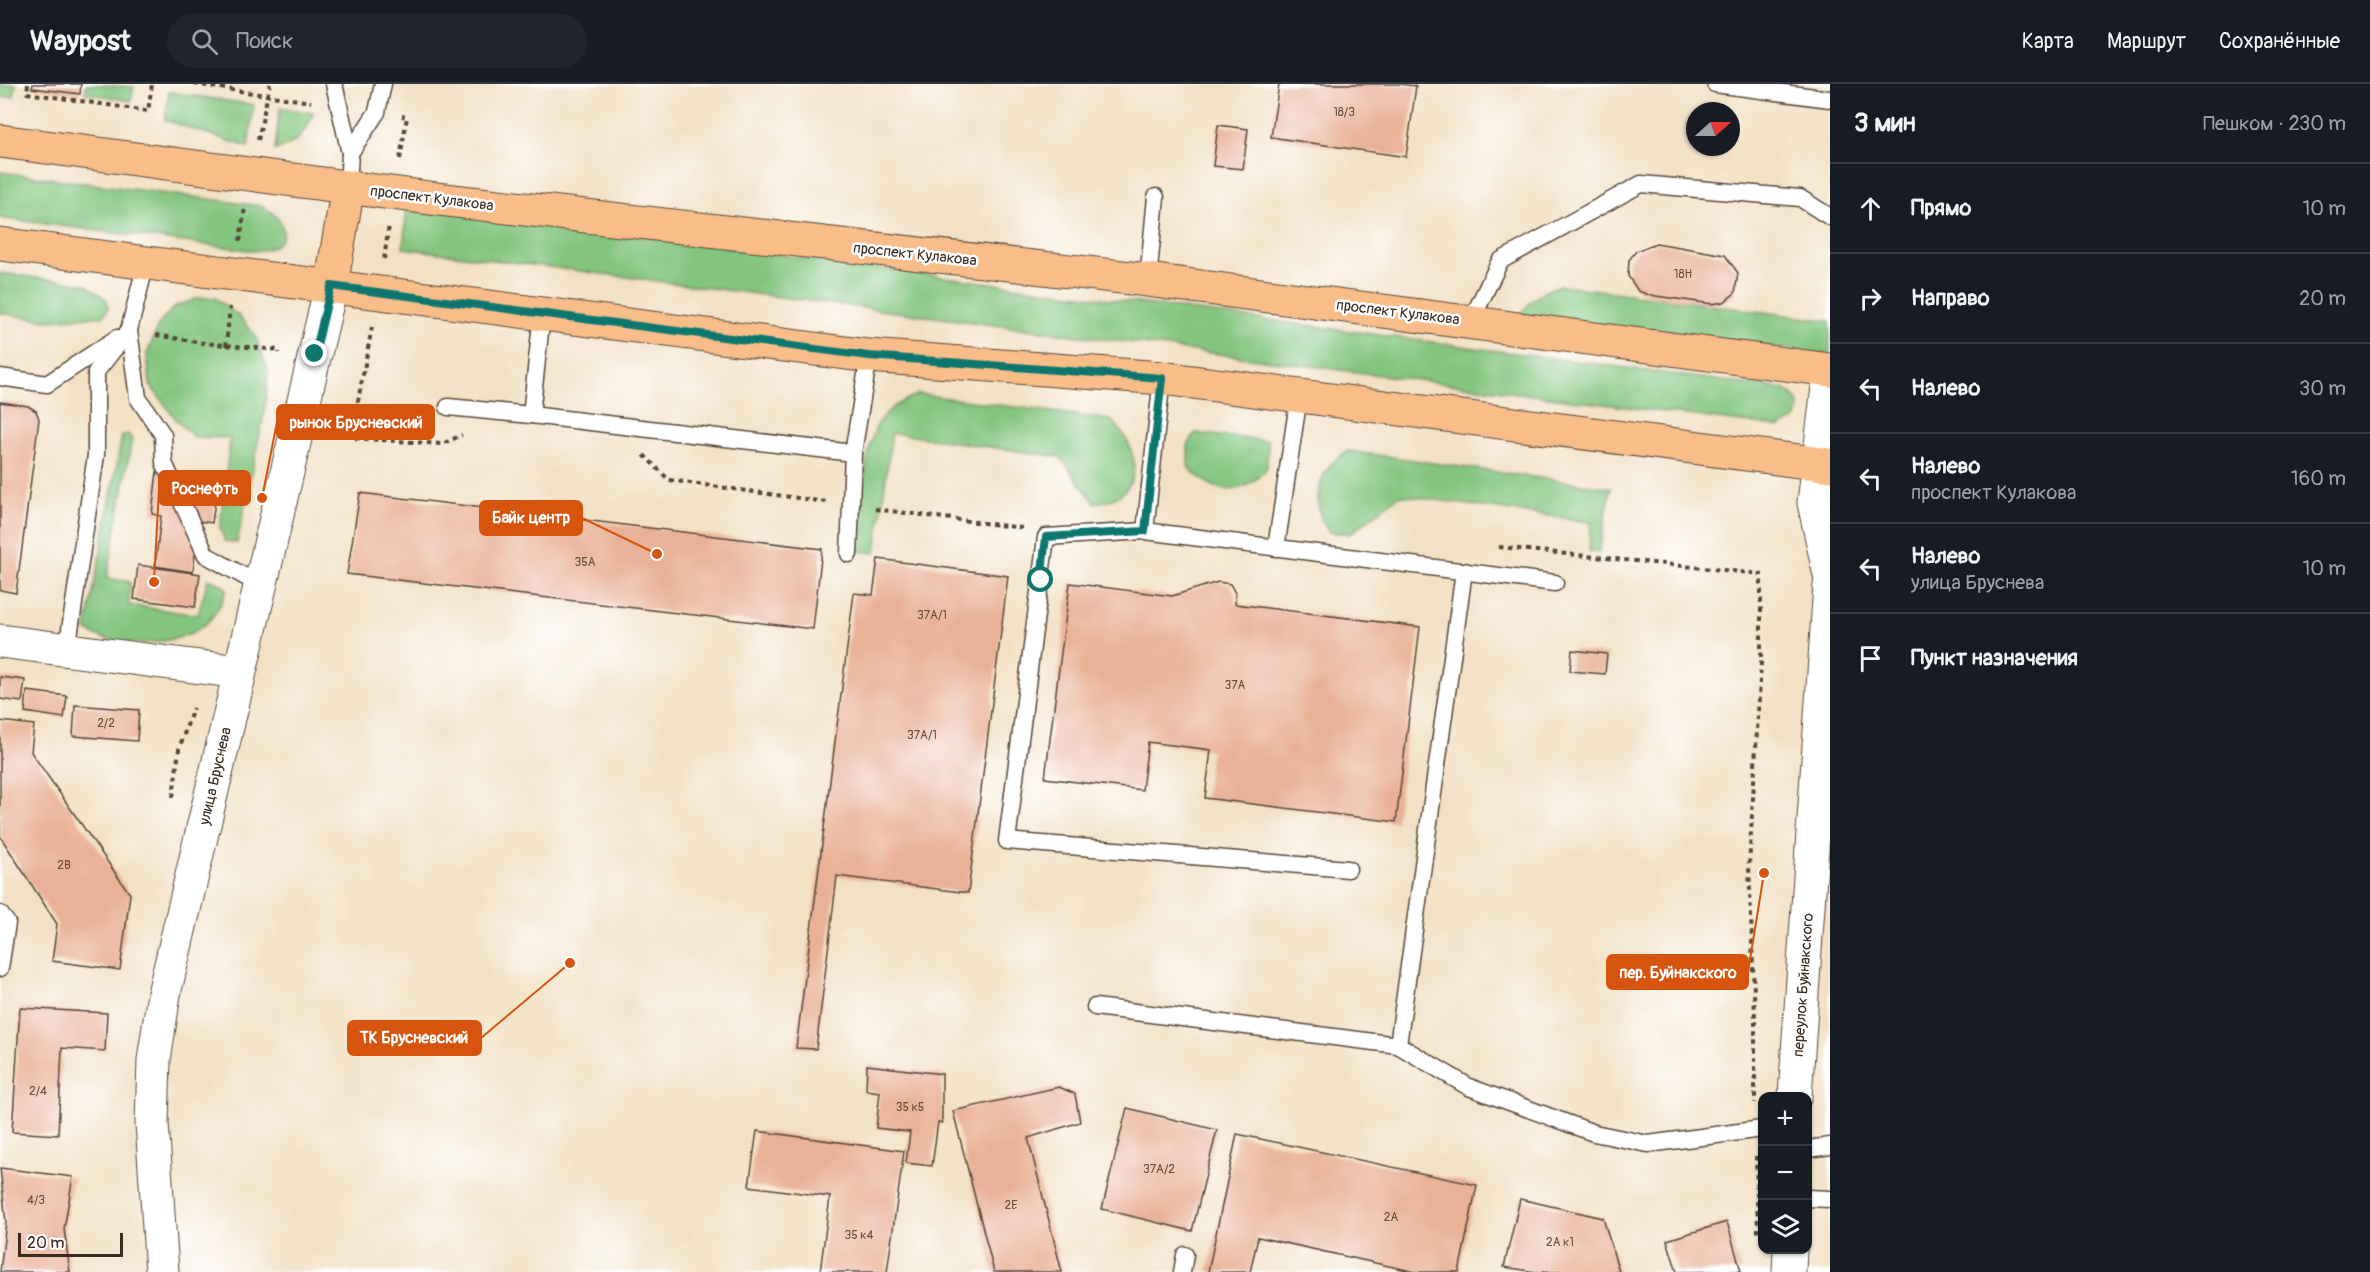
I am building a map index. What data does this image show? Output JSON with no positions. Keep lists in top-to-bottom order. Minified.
{"streets":{"main road":["проспект Кулакова"],"street":["улица Бруснева","переулок Буйнакского"]},"places":["рынок Брусневский","Байк центр","Роснефть","пер. Буйнакского","ТК Брусневский"],"house_numbers":["18/3","18Н","35А","37А/1","37А","2/2","37А/1","2В","2/4","35 к5","37А/2","4/3","2Е","2А","35 к4","2А к1"],"scale_bar":"20 m","north":"right","page":{"header":"Waypost","search":"Поиск","nav":["Карта","Маршрут","Сохранённые"],"heading":["3 мин","Пешком · 230 m"],"list":[["Прямо","10 m"],["Направо","20 m"],["Налево","30 m"],["Налево","проспект Кулакова","160 m"],["Налево","улица Бруснева","10 m"],"Пункт назначения"],"map_buttons":["+","−"],"scale":"20 m"}}
